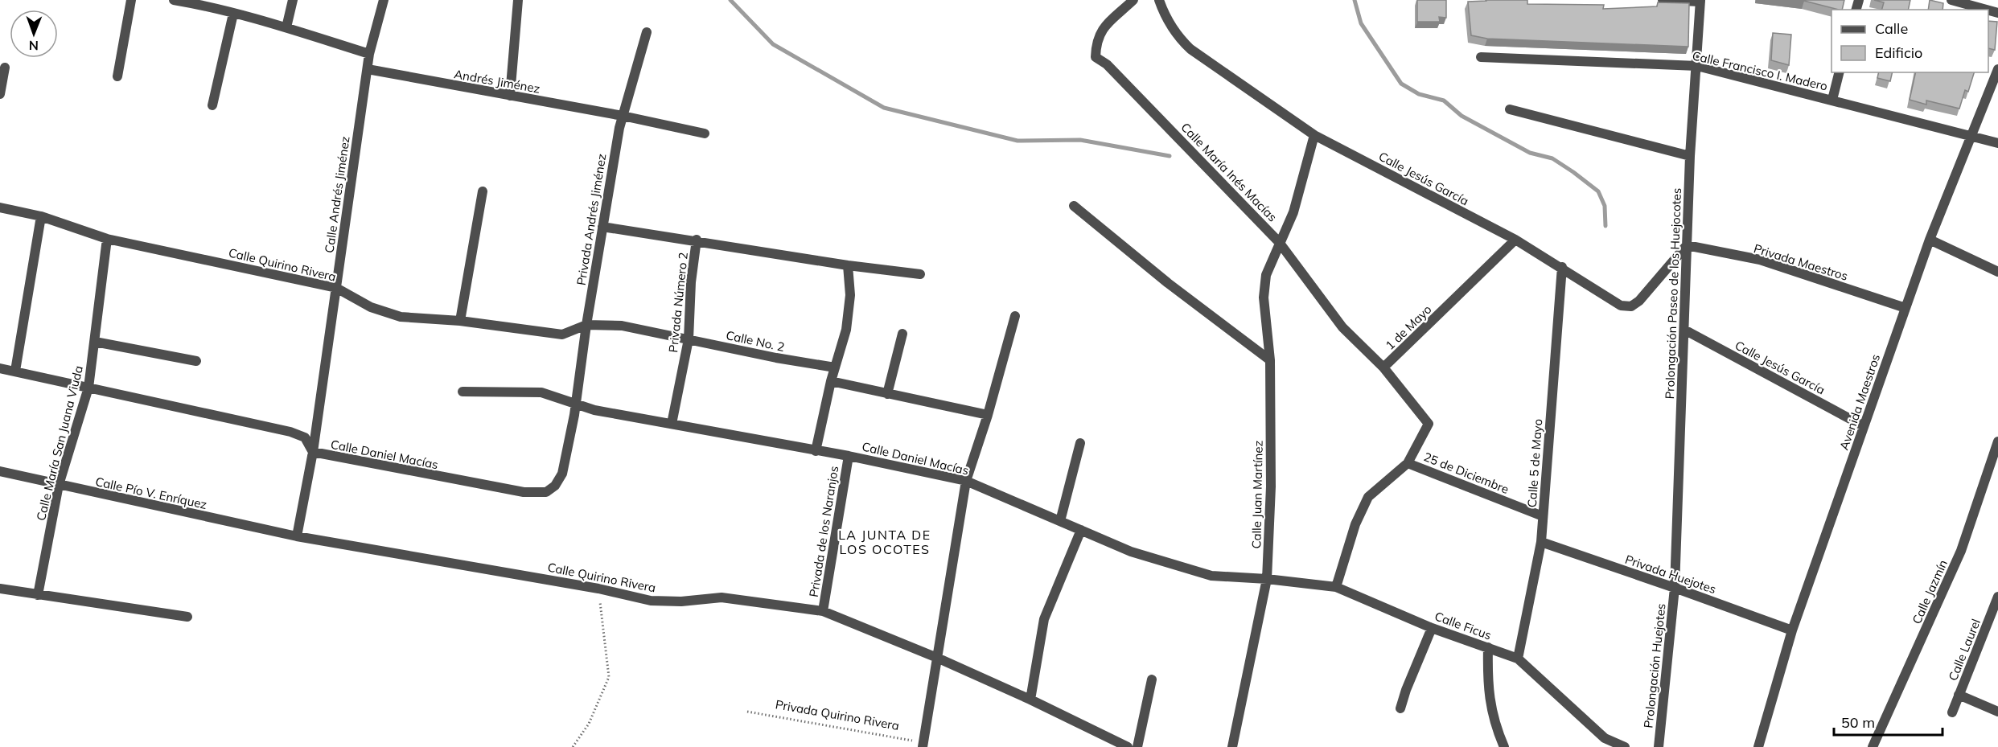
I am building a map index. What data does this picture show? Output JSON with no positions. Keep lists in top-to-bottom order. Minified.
{"streets":{"street":["Calle Francisco I. Madero","Andrés Jiménez","Calle María Inés Macías","Calle Jesús García","Calle Andrés Jiménez","Privada Andrés Jiménez","Privada Maestros","Calle Quirino Rivera","Prolongación Paseo de los Huejocotes","Privada Número 2","1 de Mayo","Calle No. 2","Avenida Maestros","Calle María San Juana Viuda","Calle Daniel Macías","Calle 5 de Mayo","25 de Diciembre","Calle Pío V. Enríquez","Calle Juan Martínez","Privada de los Naranjos","Privada Huejotes","Calle Jazmín","Calle Ficus","Calle Laurel","Prolongación Huejotes"],"path":["Privada Quirino Rivera"]},"crossings":[["Calle Francisco I. Madero","Prolongación Paseo de los Huejocotes"],["Calle Francisco I. Madero","Avenida Maestros"],["Andrés Jiménez","Calle Andrés Jiménez"],["Andrés Jiménez","Privada Andrés Jiménez"],["Calle María Inés Macías","1 de Mayo"],["Calle María Inés Macías","Calle Juan Martínez"],["Calle Jesús García","Privada Maestros"],["Calle Jesús García","Prolongación Paseo de los Huejocotes"],["Calle Jesús García","1 de Mayo"],["Calle Jesús García","Avenida Maestros"],["Calle Jesús García","Calle 5 de Mayo"],["Calle Jesús García","Calle Juan Martínez"],["Calle Andrés Jiménez","Calle Quirino Rivera"],["Calle Andrés Jiménez","Calle Daniel Macías"],["Calle Andrés Jiménez","Calle Pío V. Enríquez"],["Privada Andrés Jiménez","Calle Quirino Rivera"],["Privada Andrés Jiménez","Calle No. 2"],["Privada Andrés Jiménez","Calle Daniel Macías"],["Privada Maestros","Prolongación Paseo de los Huejocotes"],["Privada Maestros","Avenida Maestros"],["Calle Quirino Rivera","Calle No. 2"],["Calle Quirino Rivera","Calle María San Juana Viuda"],["Calle Quirino Rivera","Calle Pío V. Enríquez"],["Calle Quirino Rivera","Privada de los Naranjos"],["Prolongación Paseo de los Huejocotes","Privada Huejotes"],["Prolongación Paseo de los Huejocotes","Prolongación Huejotes"],["Privada Número 2","Calle No. 2"],["Privada Número 2","Calle Daniel Macías"],["1 de Mayo","25 de Diciembre"],["1 de Mayo","Calle Ficus"],["Avenida Maestros","Privada Huejotes"],["Calle María San Juana Viuda","Calle Daniel Macías"],["Calle María San Juana Viuda","Calle Pío V. Enríquez"],["Calle Daniel Macías","Calle Juan Martínez"],["Calle Daniel Macías","Privada de los Naranjos"],["Calle Daniel Macías","Calle Ficus"],["Calle 5 de Mayo","25 de Diciembre"],["Calle 5 de Mayo","Privada Huejotes"],["Calle 5 de Mayo","Calle Ficus"],["Calle Juan Martínez","Calle Ficus"],["Privada Huejotes","Prolongación Huejotes"]],"districts":["LA JUNTA DE LOS OCOTES"],"legend":["Calle","Edificio"],"scale_bar":"50 m","north":"bottom"}
